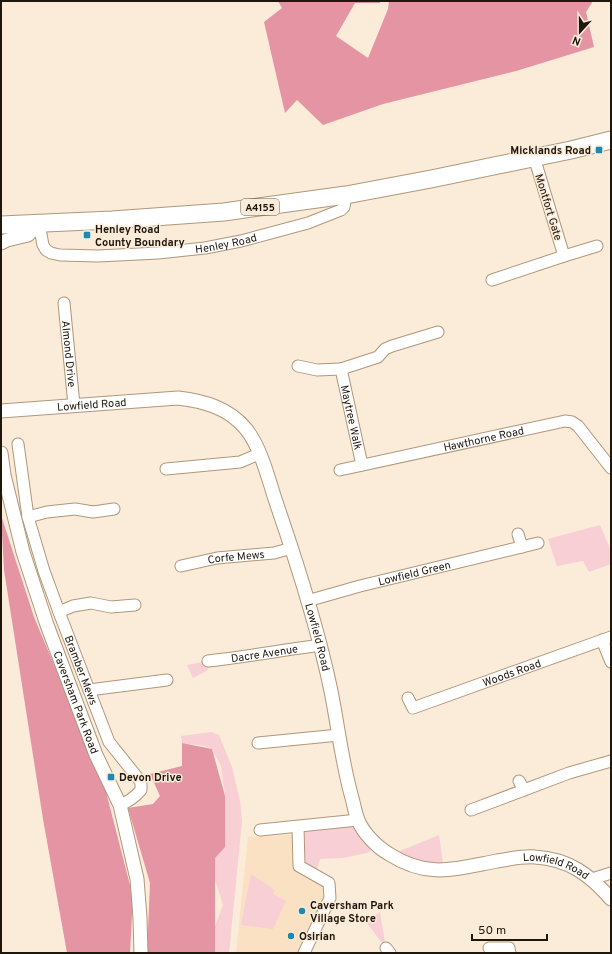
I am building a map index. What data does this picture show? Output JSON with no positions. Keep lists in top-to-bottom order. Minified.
{"streets":{"main road":["A4155"],"street":["Montfort Gate","Henley Road","Almond Drive","Lowfield Road","Maytree Walk","Hawthorne Road","Corfe Mews","Lowfield Green","Dacre Avenue","Bramber Mews","Woods Road","Caversham Park Road"]},"crossings":[["A4155","Montfort Gate"],["A4155","Henley Road"],["Almond Drive","Lowfield Road"],["Lowfield Road","Corfe Mews"],["Lowfield Road","Lowfield Green"],["Lowfield Road","Dacre Avenue"],["Maytree Walk","Hawthorne Road"],["Bramber Mews","Caversham Park Road"]],"places":{"transit":["Micklands Road","Henley Road County Boundary","Devon Drive"],"other":["Caversham Park Village Store","Osirian"]},"scale_bar":"50 m","north":"bottom"}
